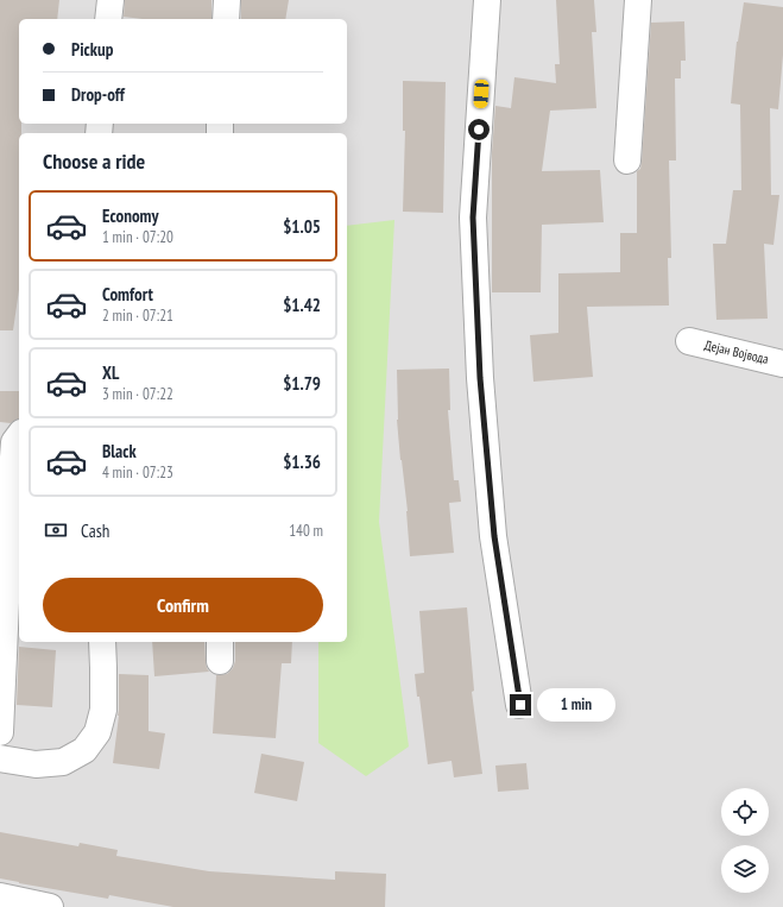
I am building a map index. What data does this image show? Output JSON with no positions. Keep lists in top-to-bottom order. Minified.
{"streets":{"street":["Дејан Војвода"]},"page":{"banner":["Pickup","Drop-off"],"heading":"Choose a ride","list":[{"name":"Economy","note":"1 min · 07:20","value":"$1.05"},{"name":"Comfort","note":"2 min · 07:21","value":"$1.42"},{"name":"XL","note":"3 min · 07:22","value":"$1.79"},{"name":"Black","note":"4 min · 07:23","value":"$1.36"}],"pay":["Cash","140 m"],"buttons":"Confirm","bubble":"1 min"}}
